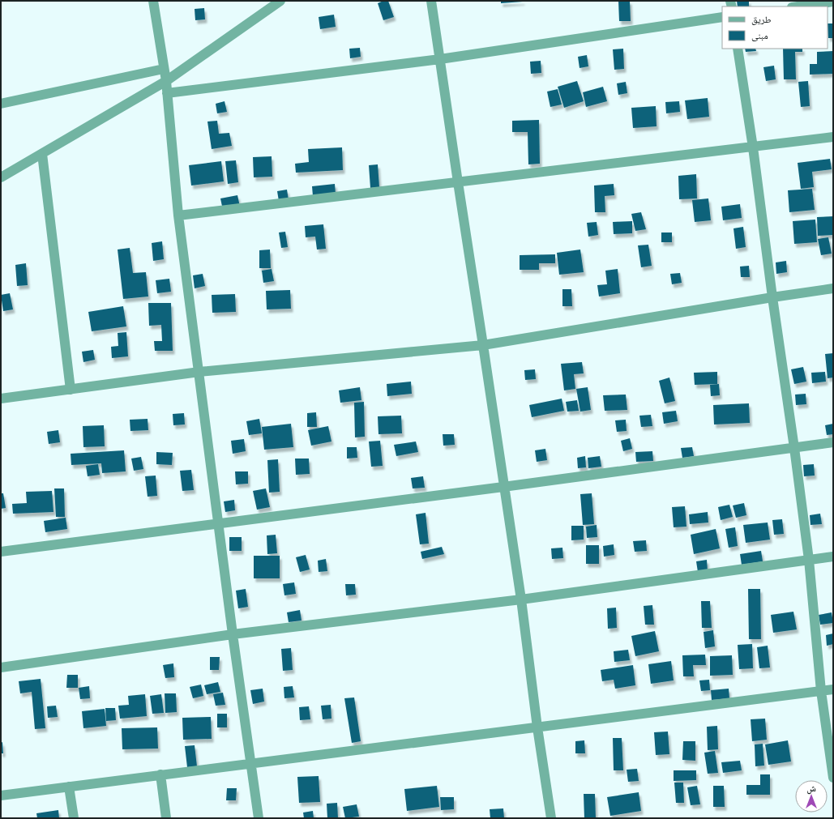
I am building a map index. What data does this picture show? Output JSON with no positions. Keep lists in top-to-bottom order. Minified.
{"legend":["طريق","مبنى"],"north":"top"}
